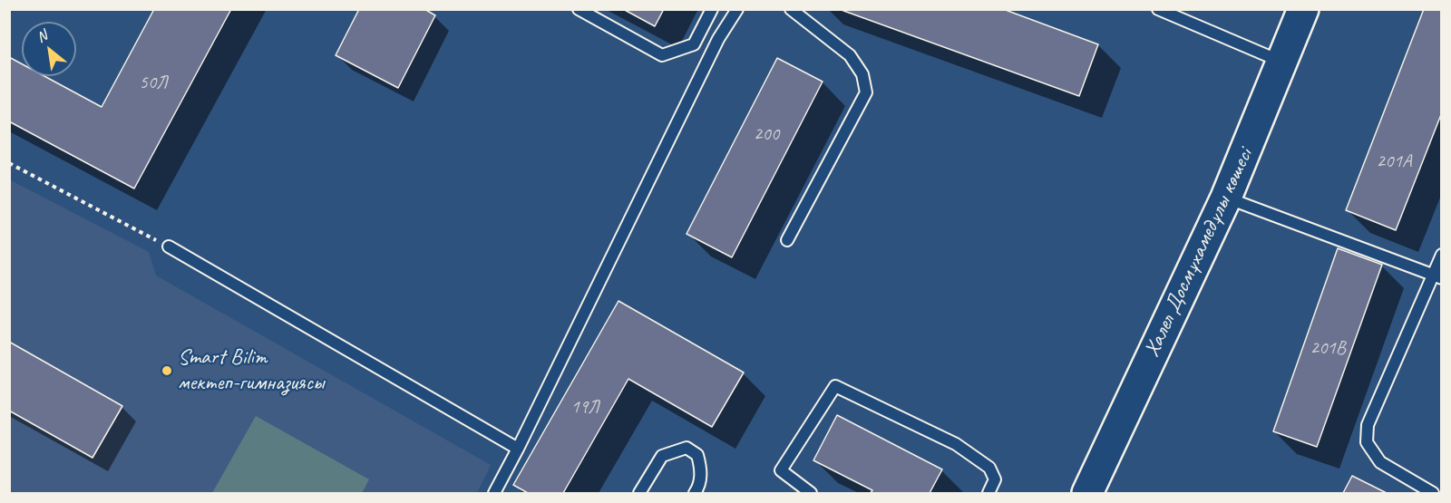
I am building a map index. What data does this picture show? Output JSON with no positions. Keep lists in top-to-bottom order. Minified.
{"streets":{"street":["Халел Досмұхамедұлы көшесі"]},"places":["Smart Bilim мектеп-гимназиясы"],"house_numbers":["50Л","200","201А","201В","19Л"],"north":"top left"}
